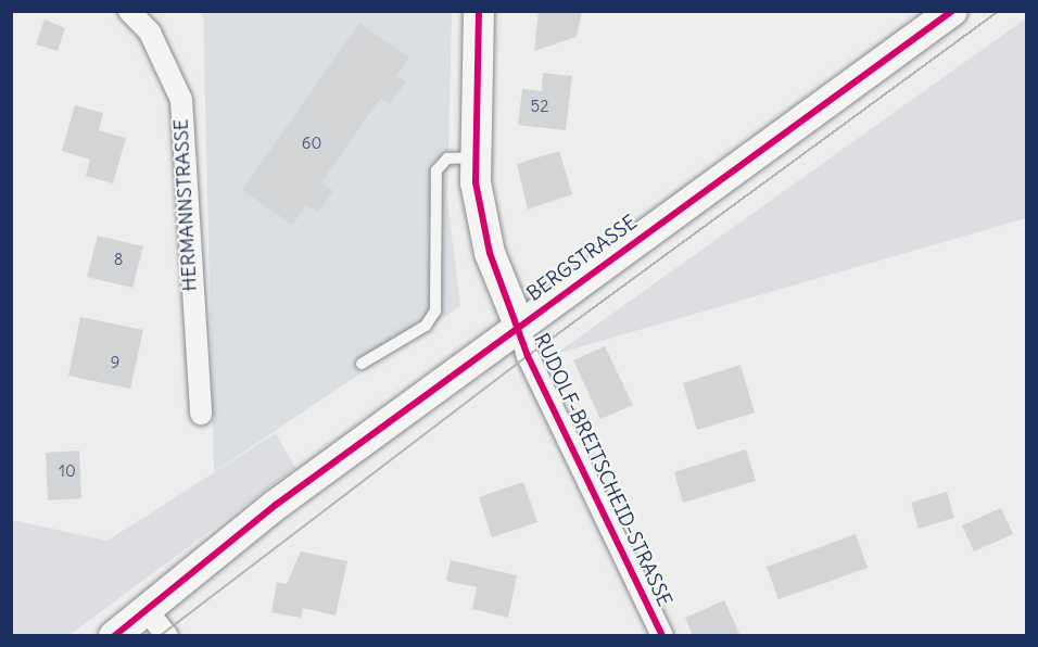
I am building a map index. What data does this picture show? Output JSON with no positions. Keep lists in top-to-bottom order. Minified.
{"streets":{"street":["HERMANNSTRASSE","BERGSTRASSE","RUDOLF-BREITSCHEID-STRASSE"]},"crossings":[["BERGSTRASSE","RUDOLF-BREITSCHEID-STRASSE"]],"house_numbers":["52","60","8","9","10"]}
